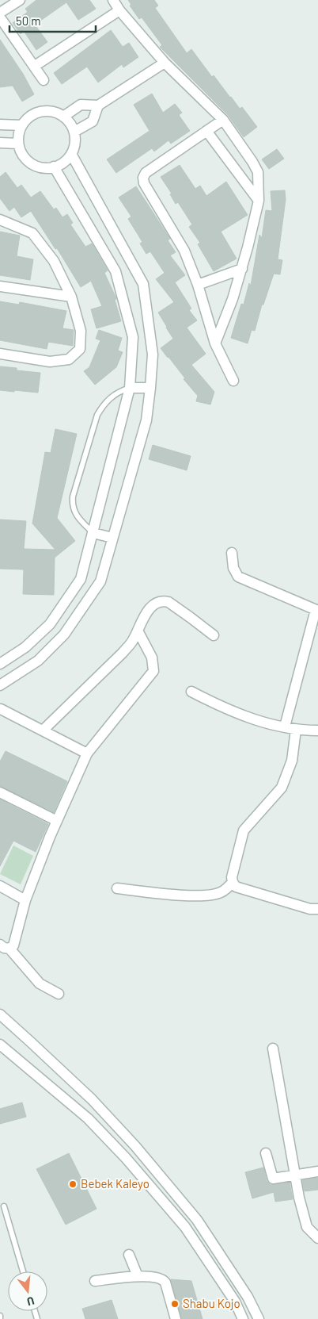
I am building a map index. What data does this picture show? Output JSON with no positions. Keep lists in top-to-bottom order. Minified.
{"places":["Bebek Kaleyo","Shabu Kojo"],"scale_bar":"50 m","north":"bottom"}
